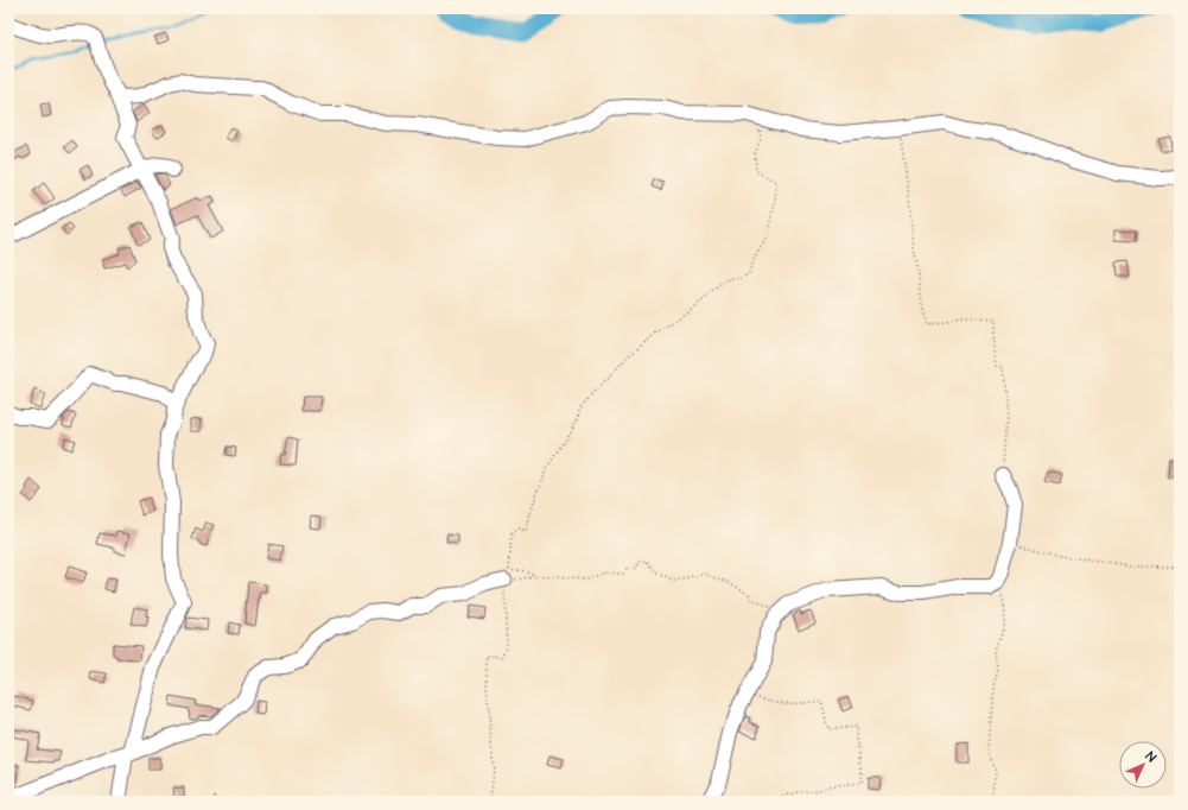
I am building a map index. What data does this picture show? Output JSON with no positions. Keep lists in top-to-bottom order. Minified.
{"north":"top right"}
